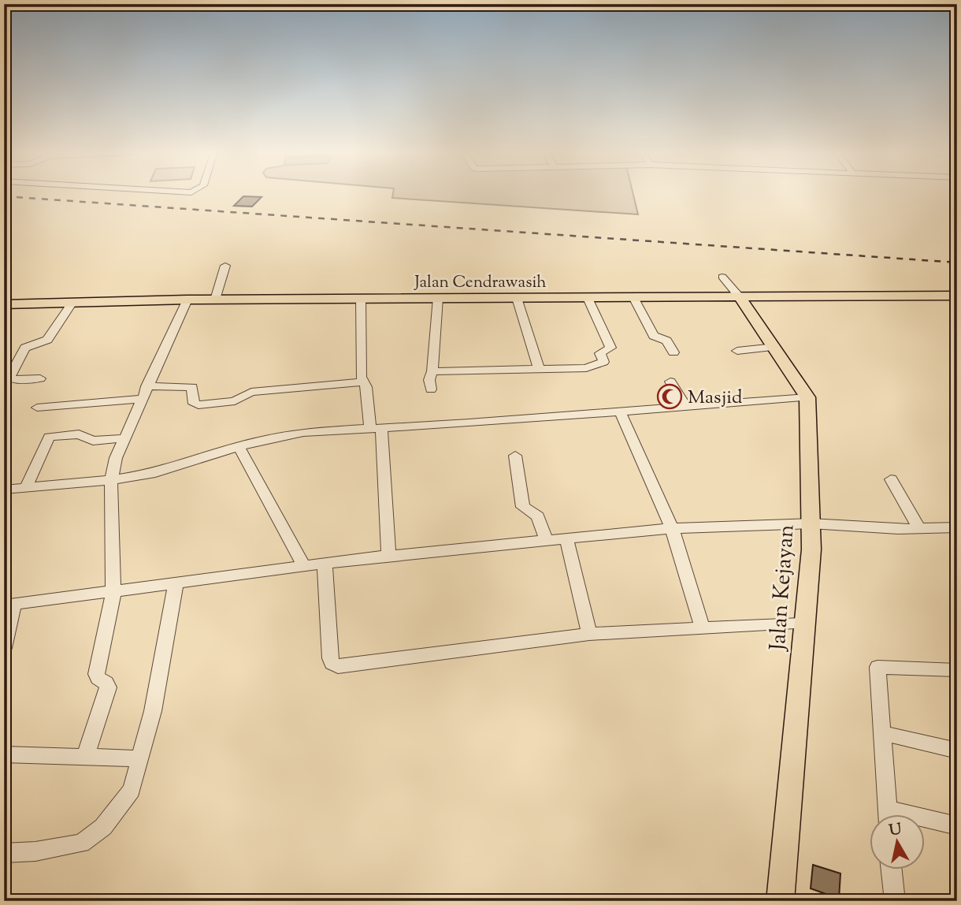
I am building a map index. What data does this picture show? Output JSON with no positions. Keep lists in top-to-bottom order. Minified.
{"streets":{"main road":["Jalan Cendrawasih","Jalan Kejayan"]},"places":{"mosque":["Masjid"]},"north":"top"}
